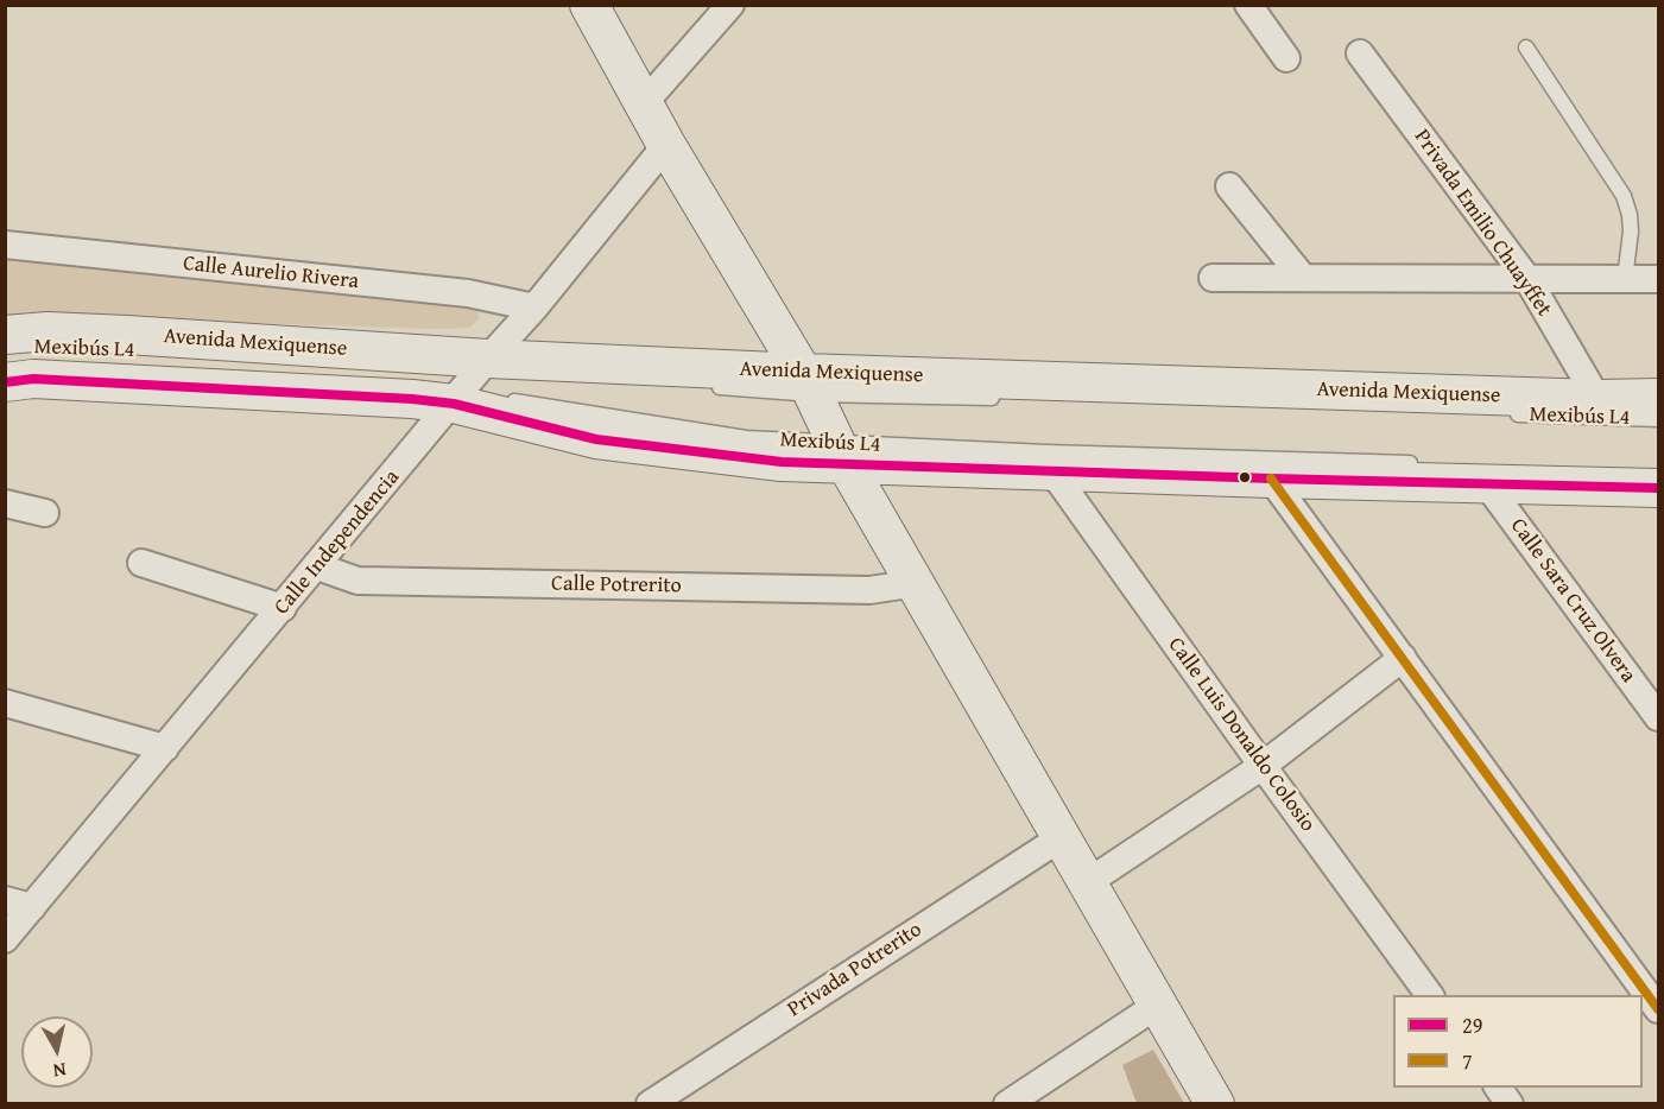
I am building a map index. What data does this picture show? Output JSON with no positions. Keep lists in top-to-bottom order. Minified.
{"streets":{"main road":["Avenida Mexiquense"],"street":["Privada Emilio Chuayffet","Calle Aurelio Rivera","Calle Independencia","Calle Potrerito","Calle Sara Cruz Olvera","Calle Luis Donaldo Colosio","Privada Potrerito"],"lane":["Mexibús L4"]},"crossings":[["Privada Emilio Chuayffet","Avenida Mexiquense"],["Calle Aurelio Rivera","Calle Independencia"],["Avenida Mexiquense","Mexibús L4"],["Avenida Mexiquense","Calle Independencia"],["Mexibús L4","Calle Independencia"],["Calle Independencia","Calle Potrerito"]],"lines":["transit line 29","transit line 7"],"legend":["29","7"],"north":"bottom"}
